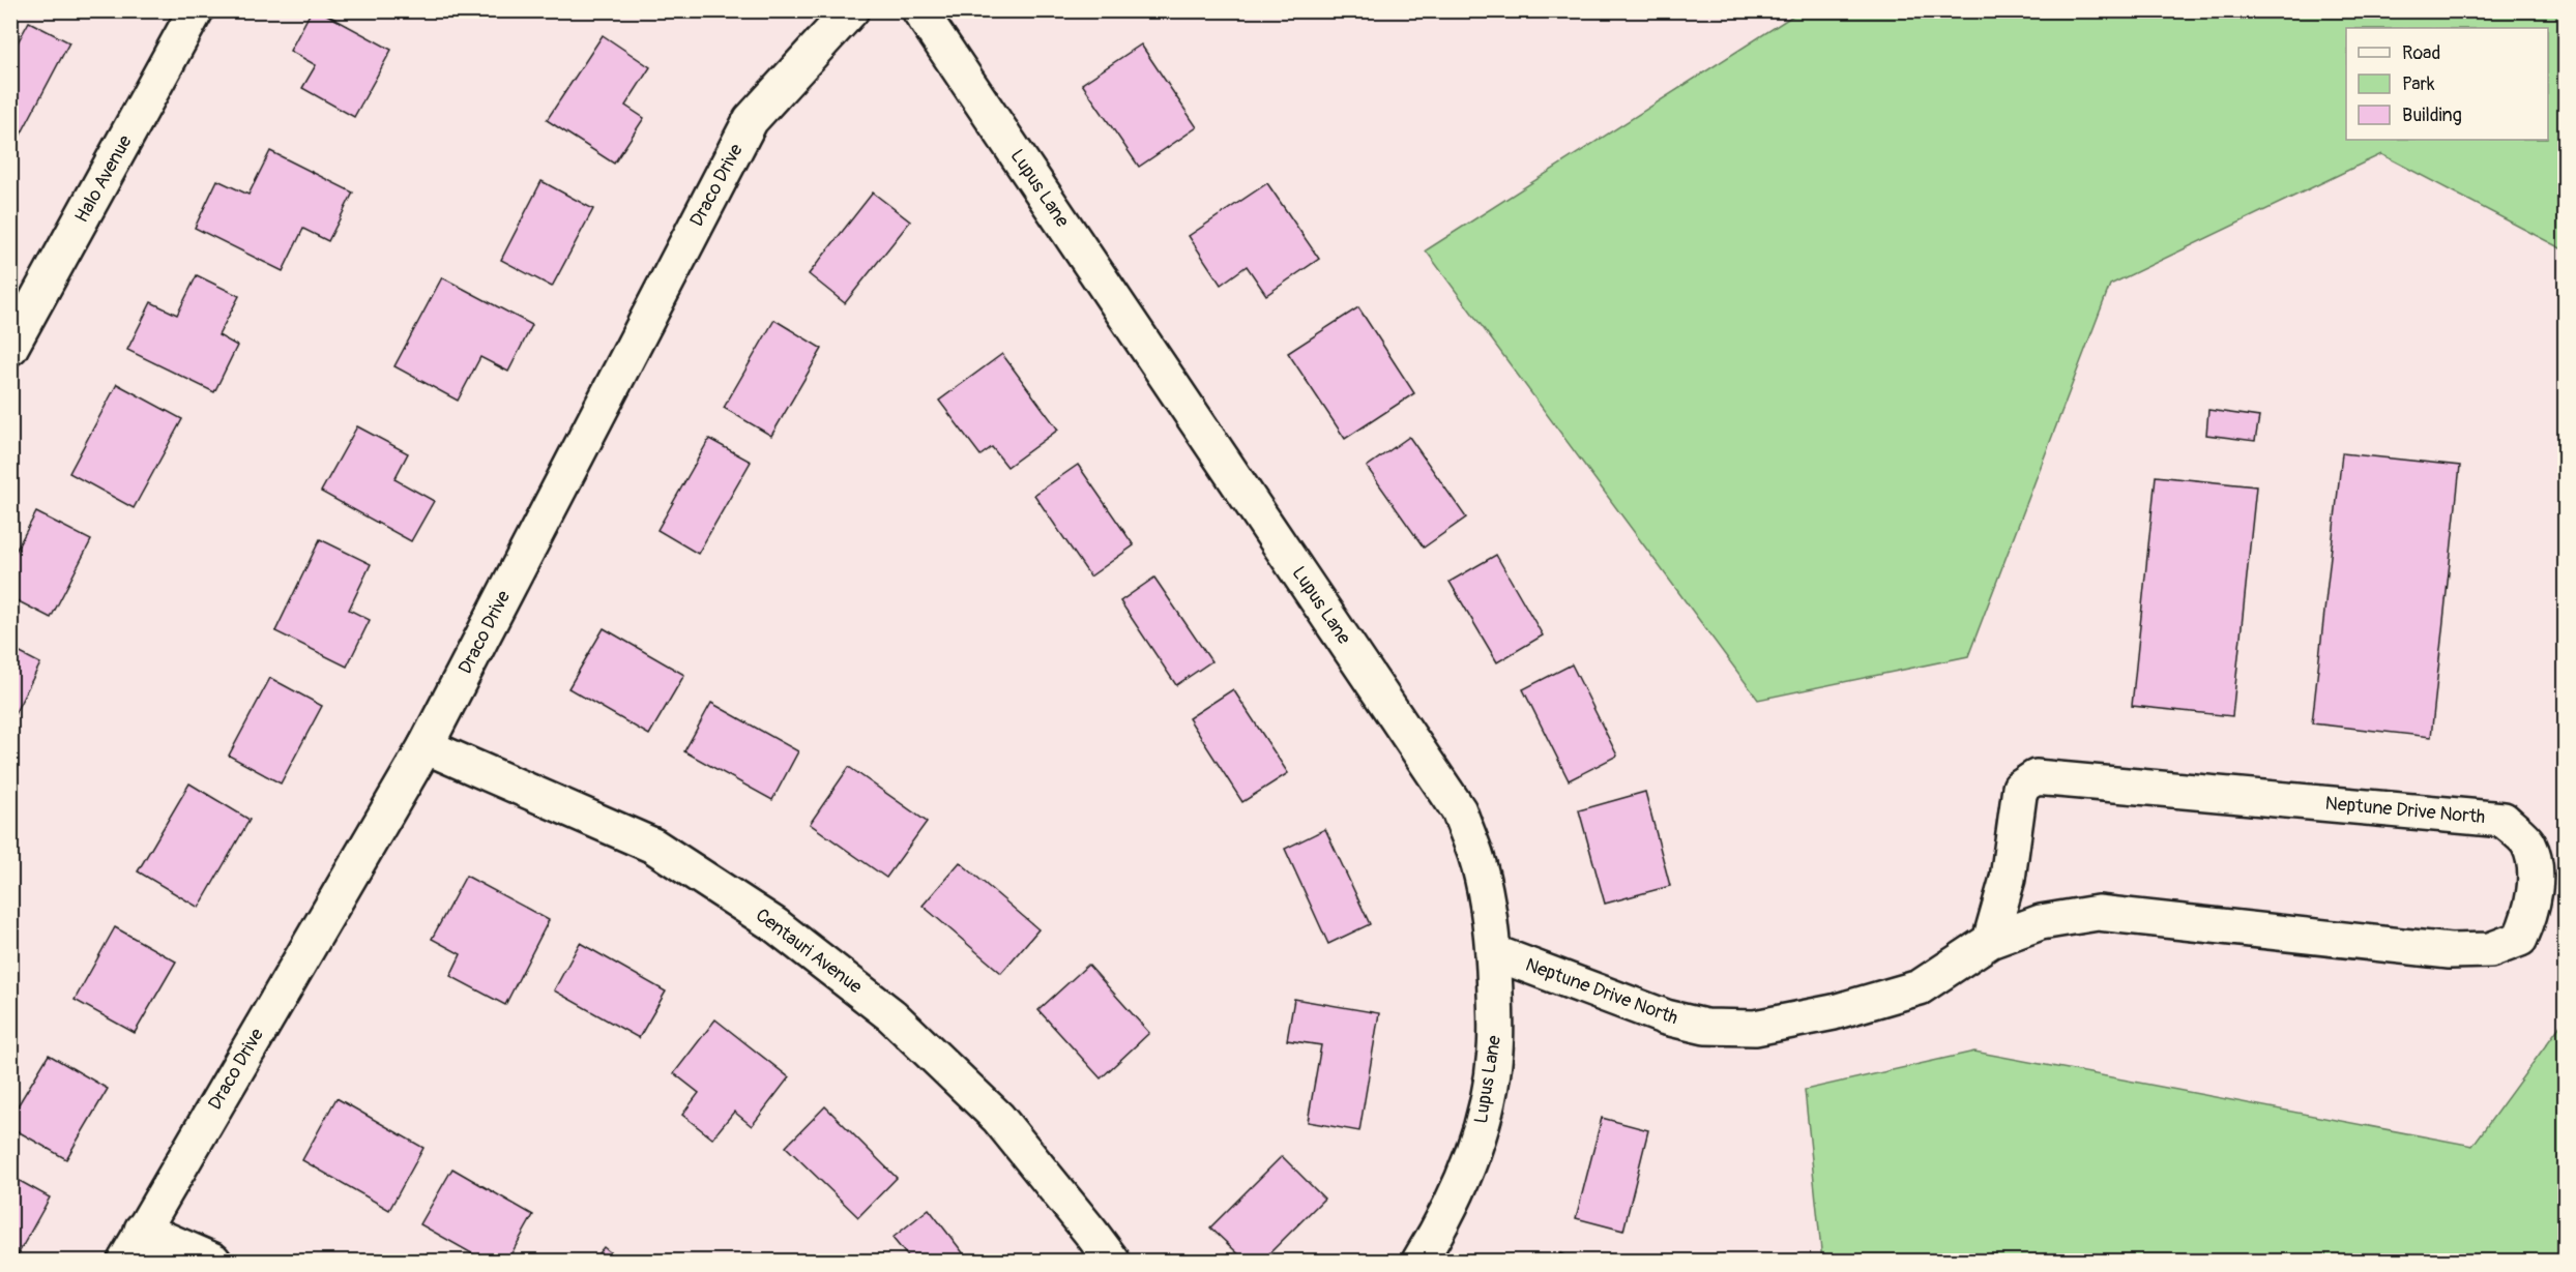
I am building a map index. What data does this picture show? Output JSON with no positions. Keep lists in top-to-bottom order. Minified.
{"streets":{"street":["Halo Avenue","Draco Drive","Lupus Lane","Neptune Drive North","Centauri Avenue"]},"crossings":[["Draco Drive","Centauri Avenue"],["Lupus Lane","Neptune Drive North"]],"legend":["Road","Park","Building"]}
